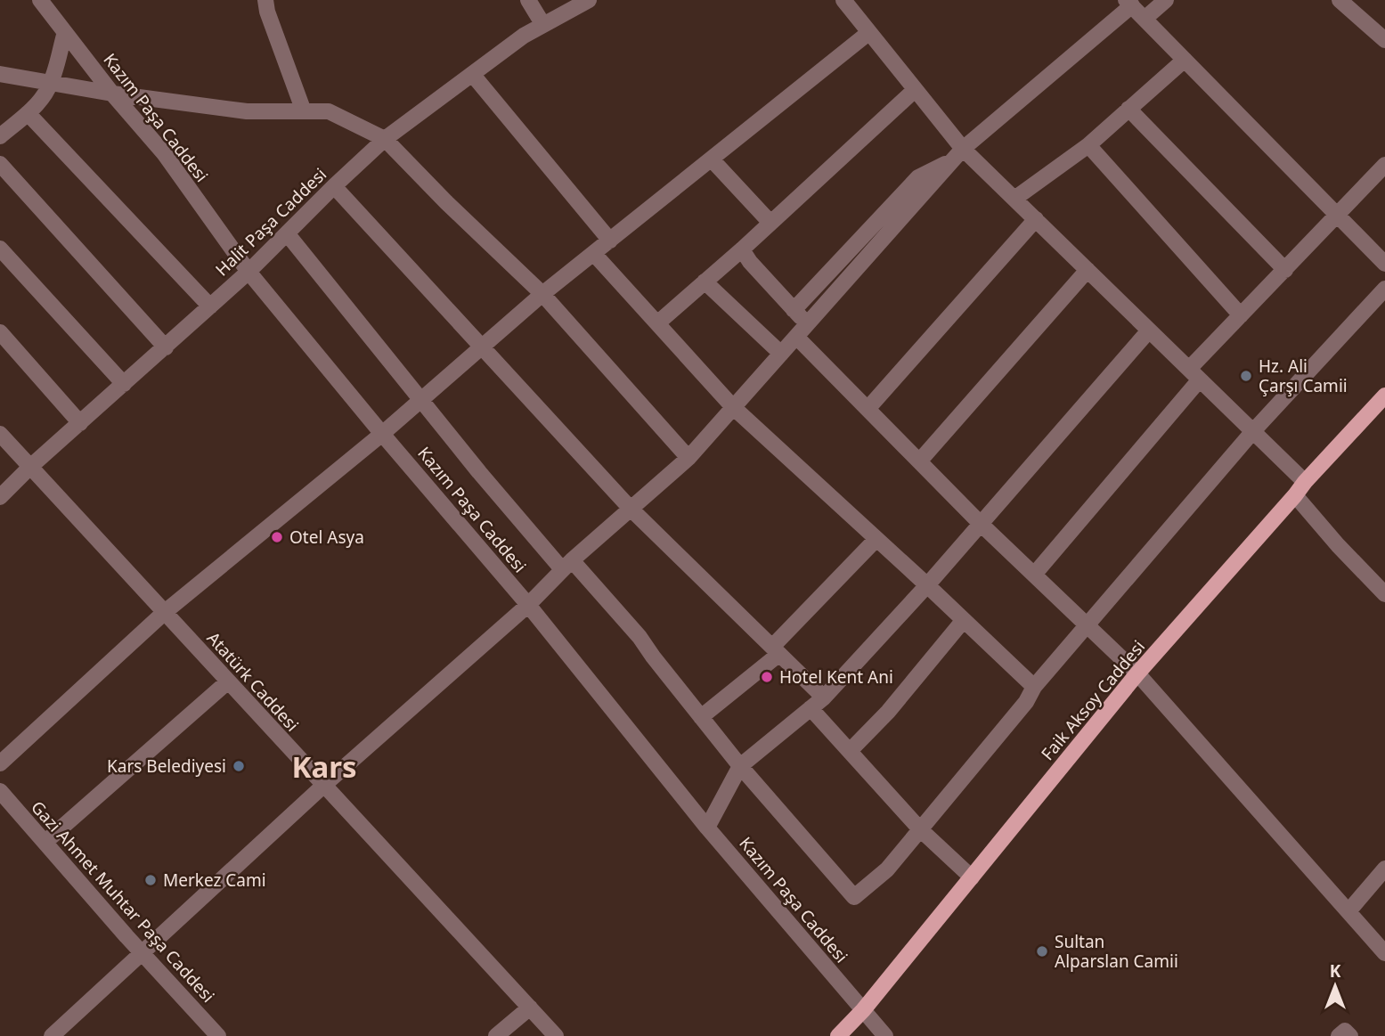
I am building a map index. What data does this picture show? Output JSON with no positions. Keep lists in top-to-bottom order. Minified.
{"streets":{"main road":["Faik Aksoy Caddesi"],"street":["Kazım Paşa Caddesi","Halit Paşa Caddesi","Atatürk Caddesi","Gazi Ahmet Muhtar Paşa Caddesi"]},"crossings":[["Kazım Paşa Caddesi","Halit Paşa Caddesi"],["Kazım Paşa Caddesi","Faik Aksoy Caddesi"],["Halit Paşa Caddesi","Atatürk Caddesi"]],"districts":["Kars"],"places":["Hz. Ali Çarşı Camii","Otel Asya","Hotel Kent Ani","Kars Belediyesi","Merkez Cami","Sultan Alparslan Camii"],"north":"top"}
